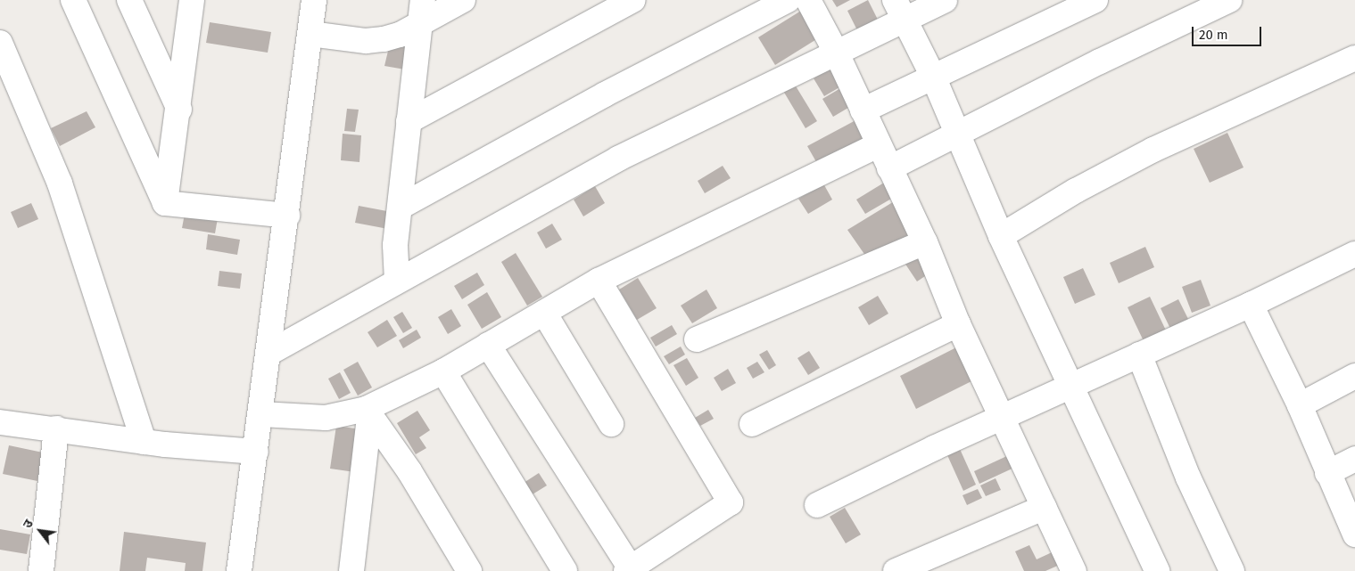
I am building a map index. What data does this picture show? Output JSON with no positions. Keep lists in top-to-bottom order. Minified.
{"scale_bar":"20 m","north":"top left"}
